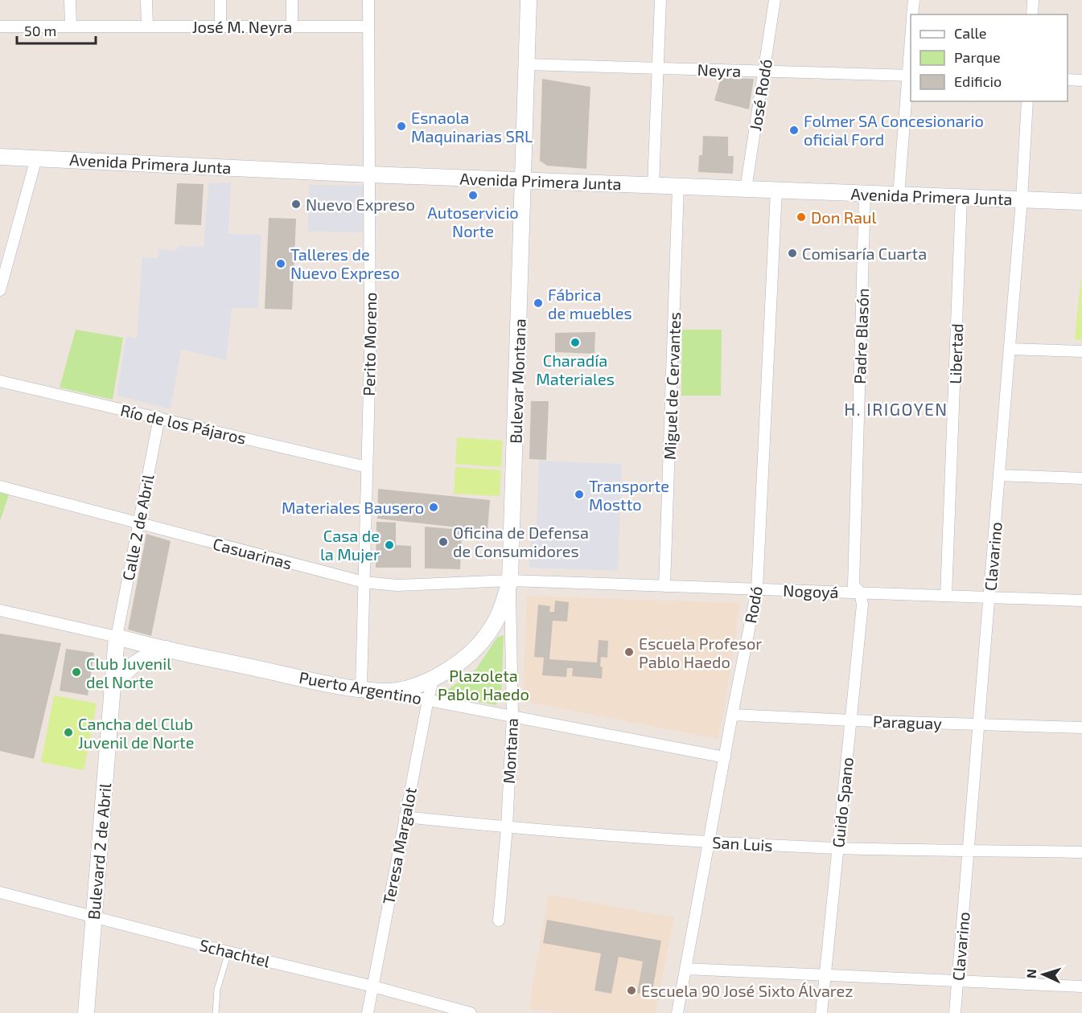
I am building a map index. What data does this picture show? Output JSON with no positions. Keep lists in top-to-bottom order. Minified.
{"streets":{"main road":["Avenida Primera Junta","Bulevar Montana","Puerto Argentino","Bulevard 2 de Abril"],"street":["José M. Neyra","Neyra","José Rodó","Padre Blasón","Perito Moreno","Libertad","Miguel de Cervantes","Río de los Pájaros","Calle 2 de Abril","Casuarinas","Clavarino","Nogoyá","Rodó","Paraguay","Montana","Guido Spano","San Luis","Teresa Margalot","Schachtel"]},"crossings":[["José M. Neyra","Perito Moreno"],["Neyra","José Rodó"],["Neyra","Bulevar Montana"],["José Rodó","Avenida Primera Junta"],["Avenida Primera Junta","Padre Blasón"],["Avenida Primera Junta","Perito Moreno"],["Avenida Primera Junta","Libertad"],["Avenida Primera Junta","Bulevar Montana"],["Avenida Primera Junta","Miguel de Cervantes"],["Avenida Primera Junta","Clavarino"],["Avenida Primera Junta","Rodó"],["Padre Blasón","Nogoyá"],["Padre Blasón","Guido Spano"],["Perito Moreno","Río de los Pájaros"],["Perito Moreno","Casuarinas"],["Perito Moreno","Puerto Argentino"],["Libertad","Nogoyá"],["Bulevar Montana","Casuarinas"],["Bulevar Montana","Nogoyá"],["Bulevar Montana","Puerto Argentino"],["Bulevar Montana","Montana"],["Bulevar Montana","Teresa Margalot"],["Miguel de Cervantes","Nogoyá"],["Río de los Pájaros","Calle 2 de Abril"],["Calle 2 de Abril","Casuarinas"],["Calle 2 de Abril","Puerto Argentino"],["Casuarinas","Nogoyá"],["Casuarinas","Montana"],["Clavarino","Nogoyá"],["Clavarino","Paraguay"],["Clavarino","San Luis"],["Nogoyá","Rodó"],["Nogoyá","Montana"],["Nogoyá","Guido Spano"],["Rodó","Puerto Argentino"],["Rodó","Paraguay"],["Rodó","San Luis"],["Puerto Argentino","Montana"],["Puerto Argentino","Teresa Margalot"],["Paraguay","Guido Spano"],["Montana","San Luis"],["Guido Spano","San Luis"],["San Luis","Teresa Margalot"],["Teresa Margalot","Schachtel"],["Bulevard 2 de Abril","Schachtel"]],"districts":["H. IRIGOYEN"],"parks":["Plazoleta Pablo Haedo"],"places":["Esnaola Maquinarias SRL","Folmer SA Concesionario oficial Ford","Autoservicio Norte","Nuevo Expreso","Don Raul","Comisaría Cuarta","Talleres de Nuevo Expreso","Fábrica de muebles","Charadía Materiales","Transporte Mostto","Materiales Bausero","Oficina de Defensa de Consumidores","Casa de la Mujer","Escuela Profesor Pablo Haedo","Club Juvenil del Norte","Cancha del Club Juvenil de Norte","Escuela 90 José Sixto Álvarez"],"legend":["Calle","Parque","Edificio"],"scale_bar":"50 m","north":"left"}
